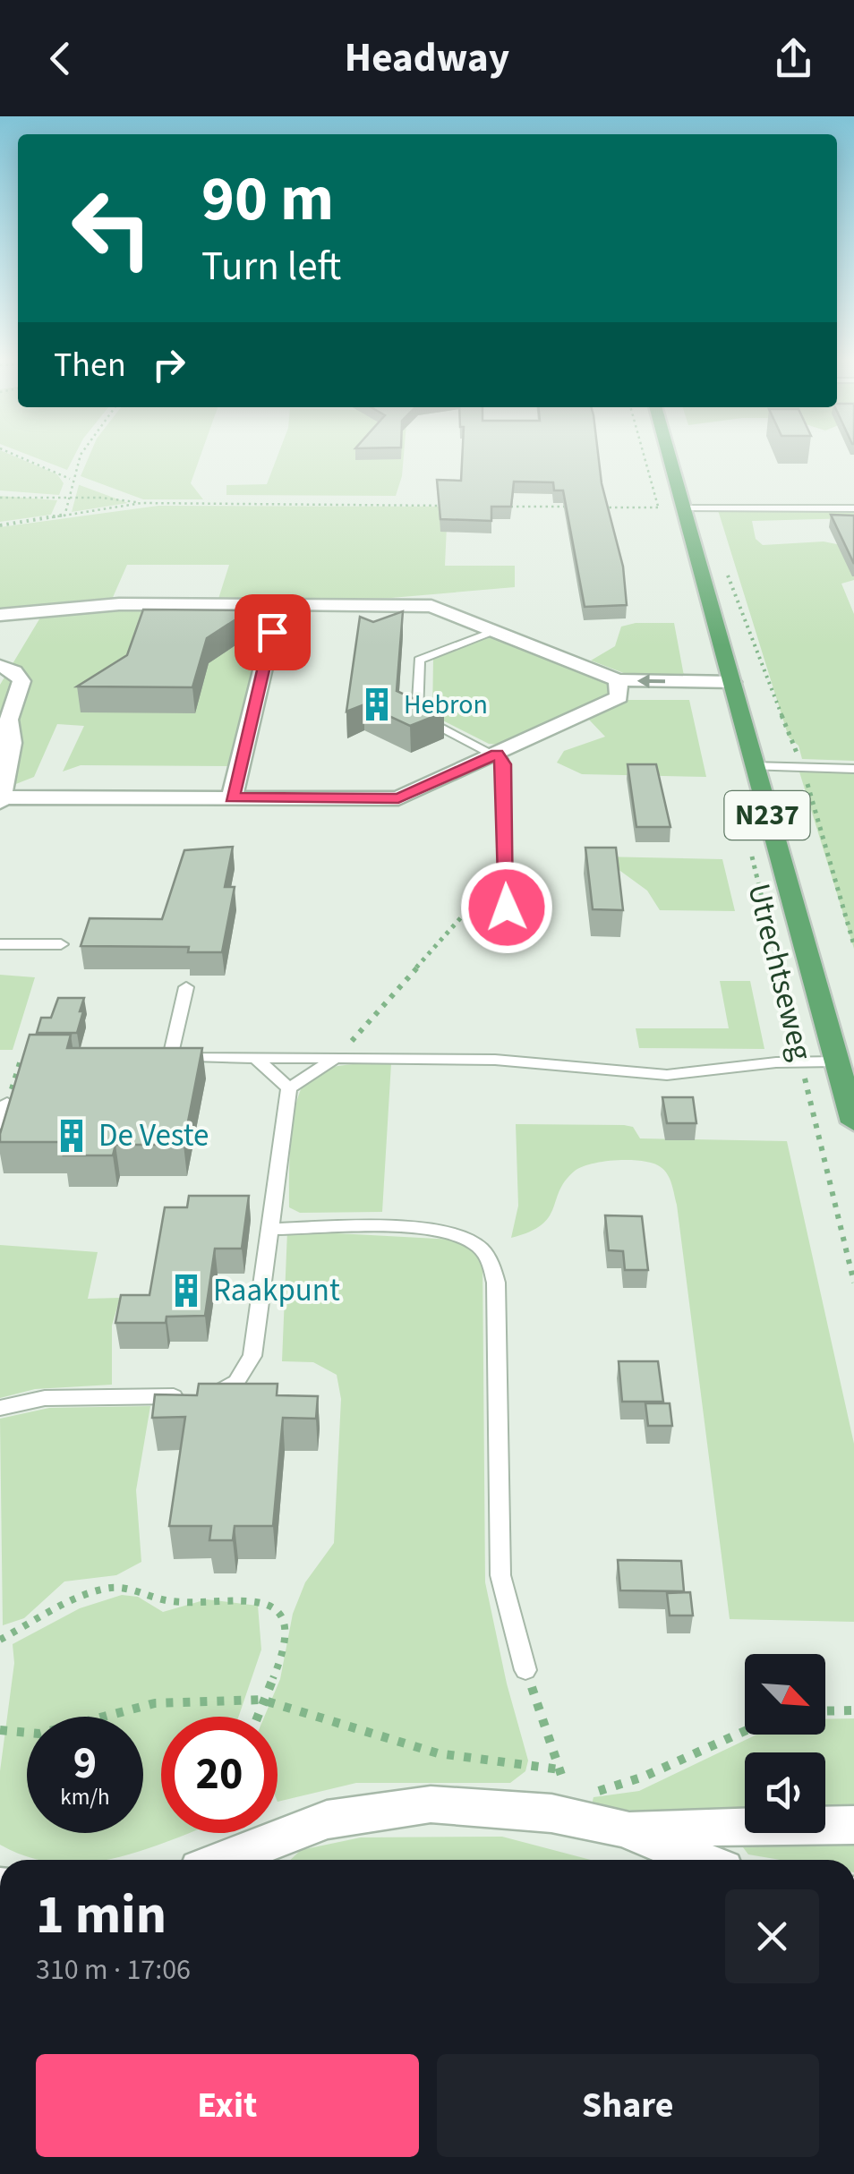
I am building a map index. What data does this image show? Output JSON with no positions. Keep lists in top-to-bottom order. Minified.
{"streets":{"main road":["N237","Utrechtseweg"]},"crossings":[["N237","Utrechtseweg"]],"places":{"building":["Hebron","De Veste","Raakpunt"]},"north":"bottom right","page":{"header":"Headway","turn":["90 m","Turn left"],"then":"Then","speed":"9 km/h","limit":"20","heading":["1 min","310 m · 17:06"],"buttons":["Exit","Share"]}}
